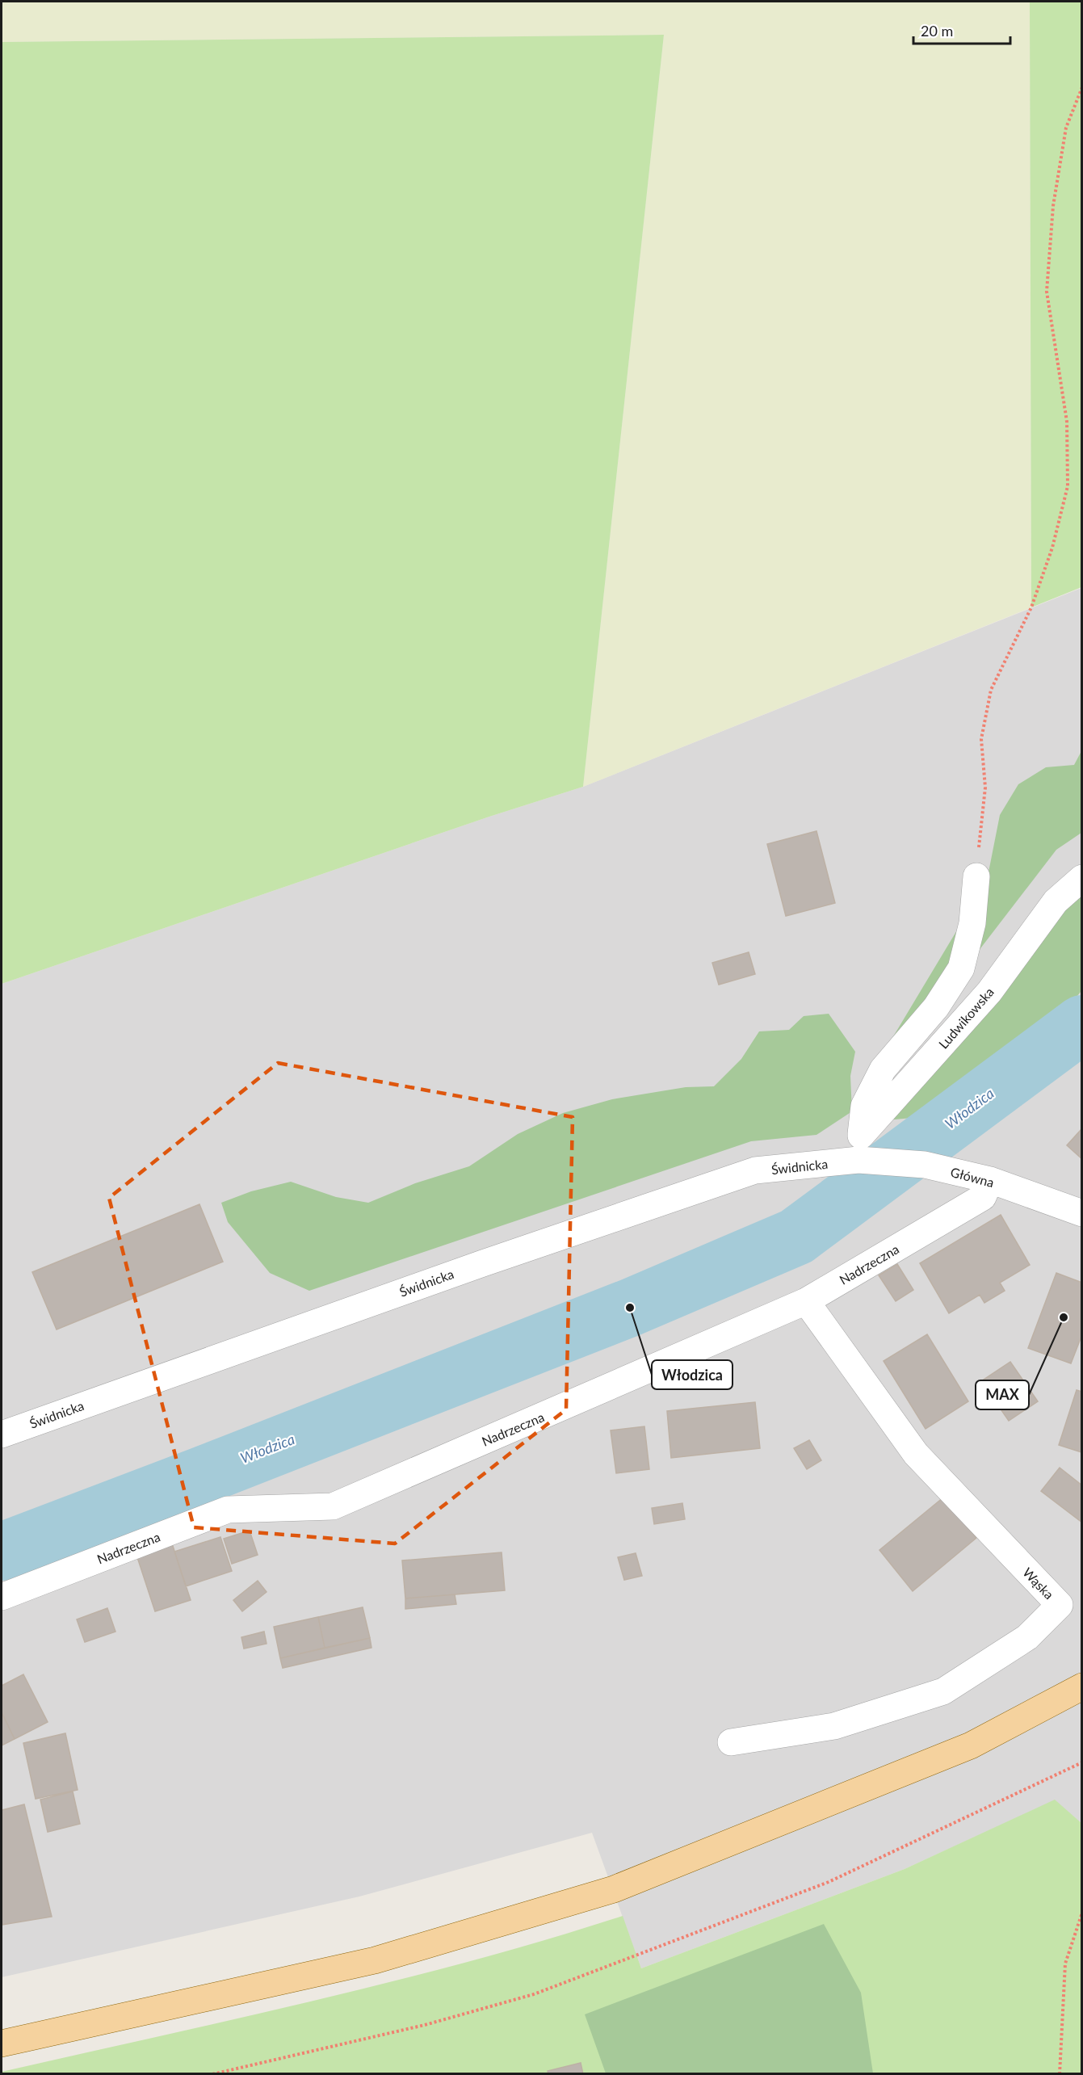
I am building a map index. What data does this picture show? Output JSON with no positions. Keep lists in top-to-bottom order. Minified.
{"streets":{"street":["Ludwikowska","Świdnicka","Główna","Nadrzeczna","Wąska"]},"crossings":[["Ludwikowska","Świdnicka"],["Ludwikowska","Główna"],["Świdnicka","Główna"],["Główna","Nadrzeczna"],["Nadrzeczna","Wąska"]],"water":["Włodzica"],"places":["Włodzica","MAX"],"scale_bar":"20 m"}
